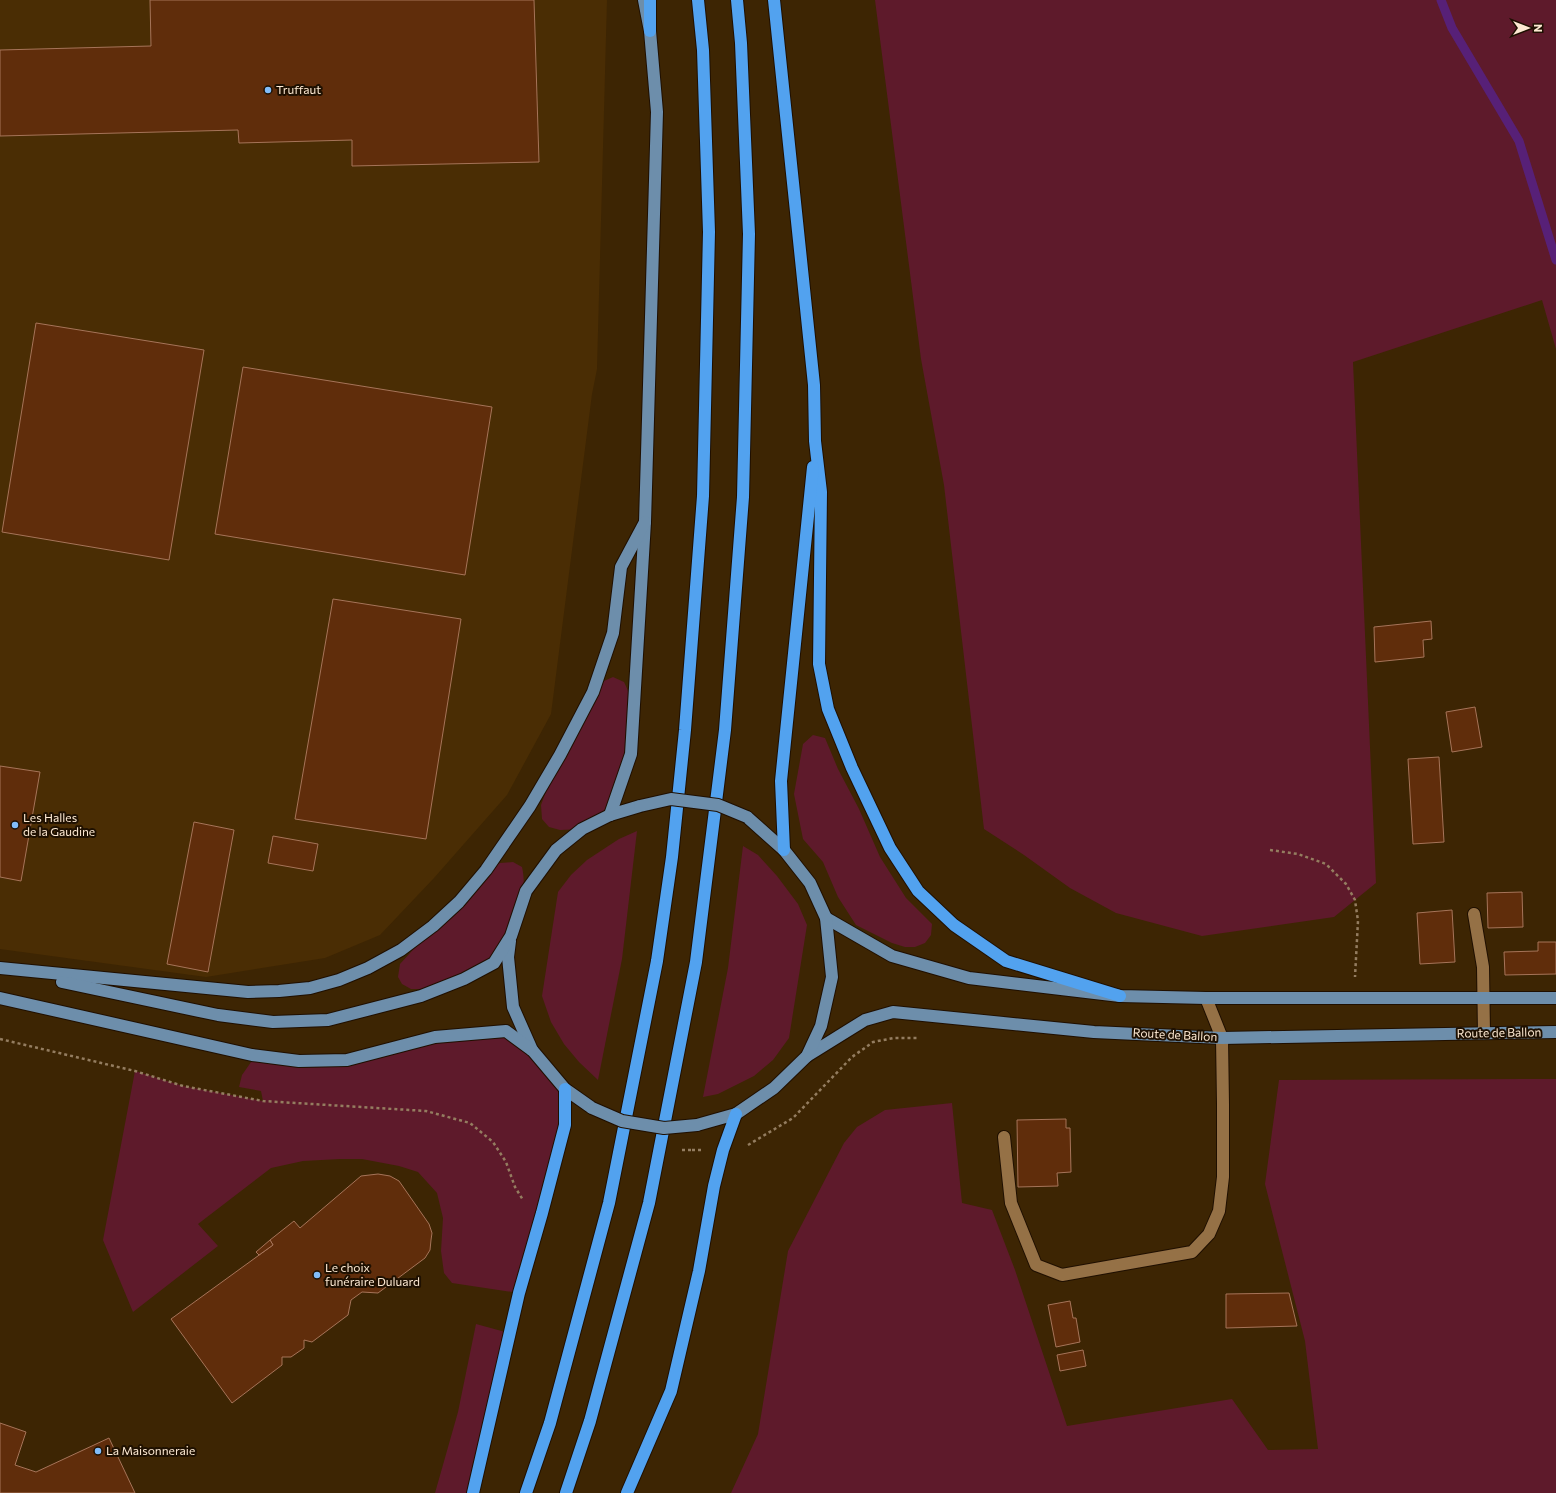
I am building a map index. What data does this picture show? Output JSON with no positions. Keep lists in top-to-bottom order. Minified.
{"streets":{"main road":["Route de Ballon"]},"places":["Truffaut","Les Halles de la Gaudine","Le choix funéraire Duluard","La Maisonneraie"],"north":"right"}
